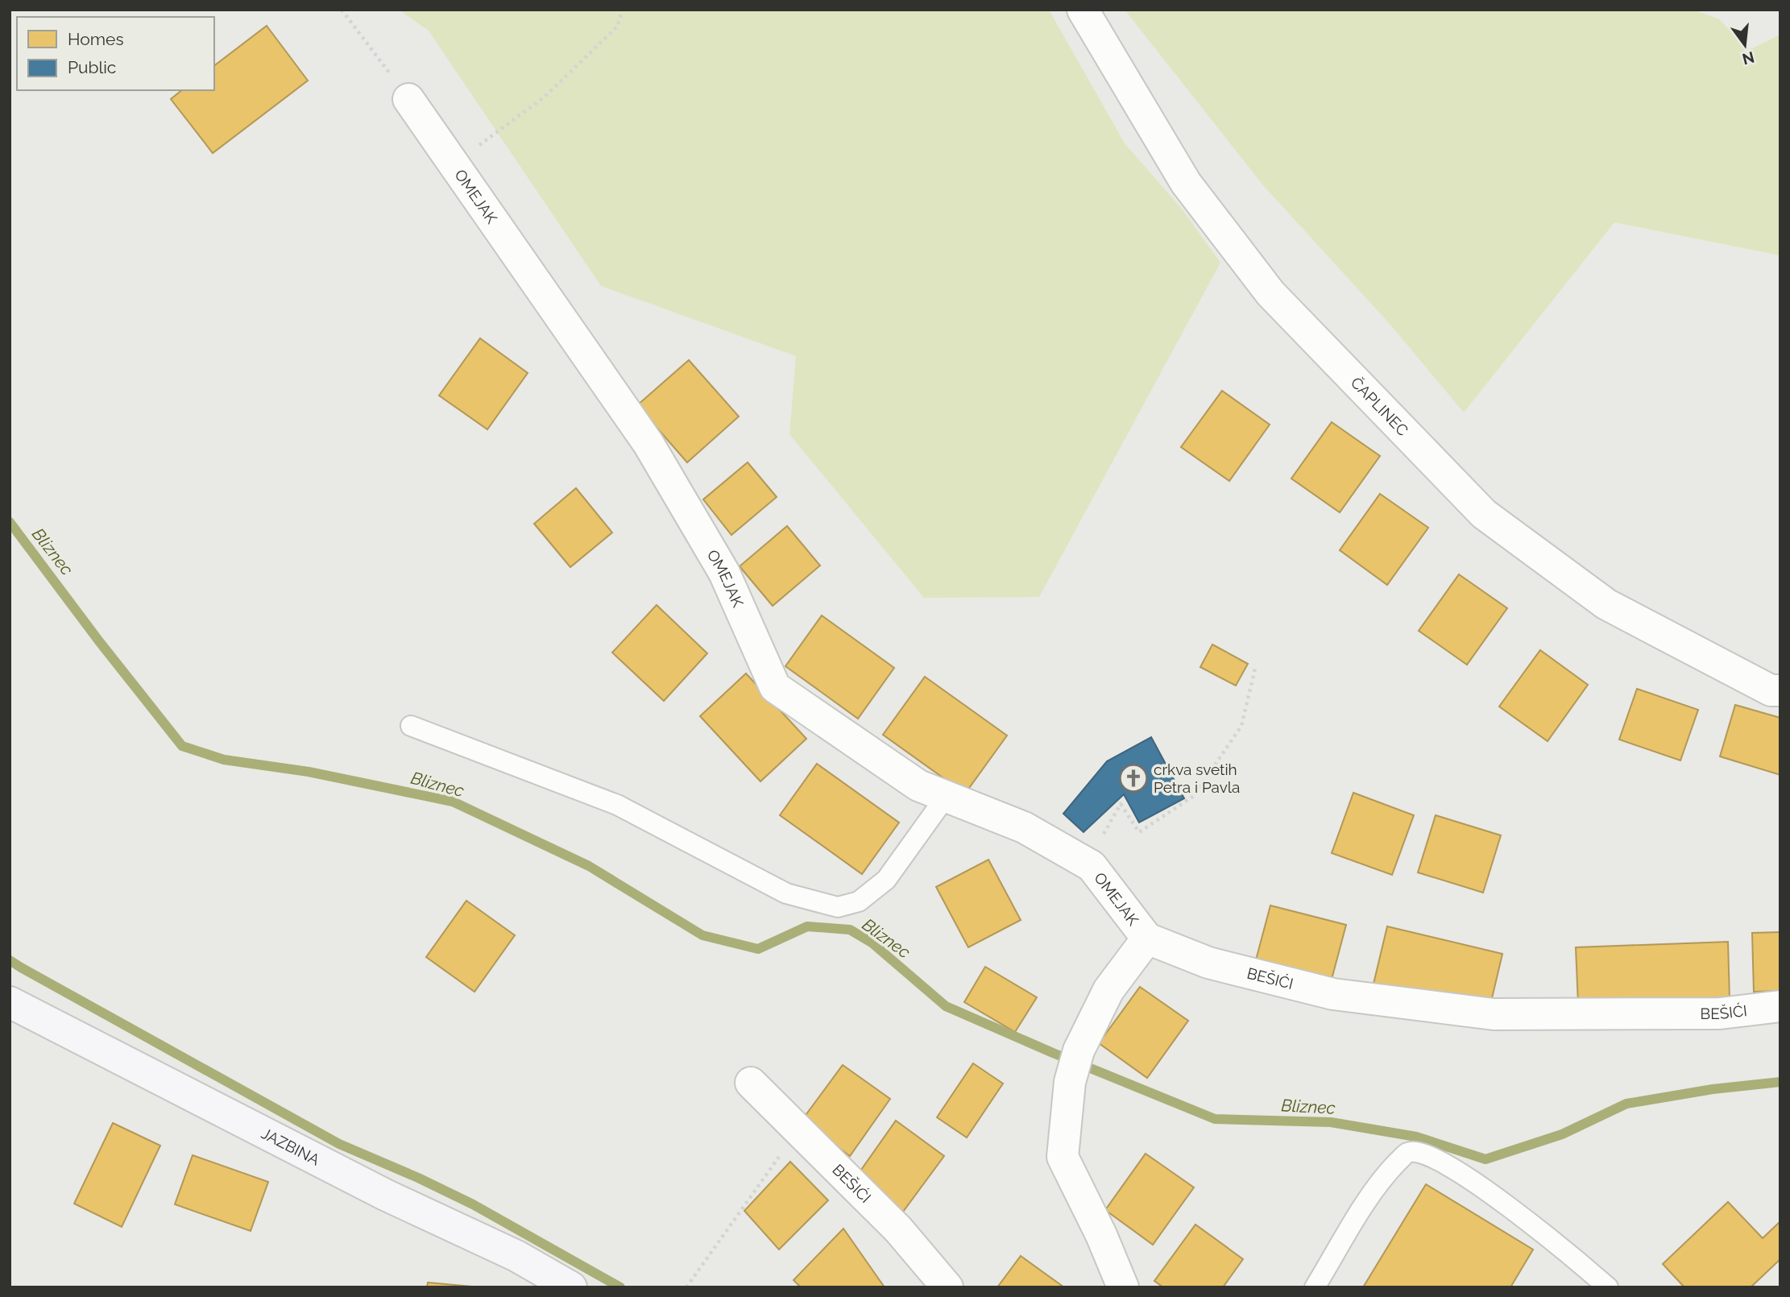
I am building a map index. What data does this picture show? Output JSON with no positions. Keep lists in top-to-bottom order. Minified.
{"streets":{"street":["OMEJAK","ČAPLINEC","BEŠIĆI","JAZBINA"]},"crossings":[["OMEJAK","BEŠIĆI"]],"water":["Bliznec"],"places":{"church":["crkva svetih Petra i Pavla"]},"legend":["Homes","Public"],"north":"bottom"}
